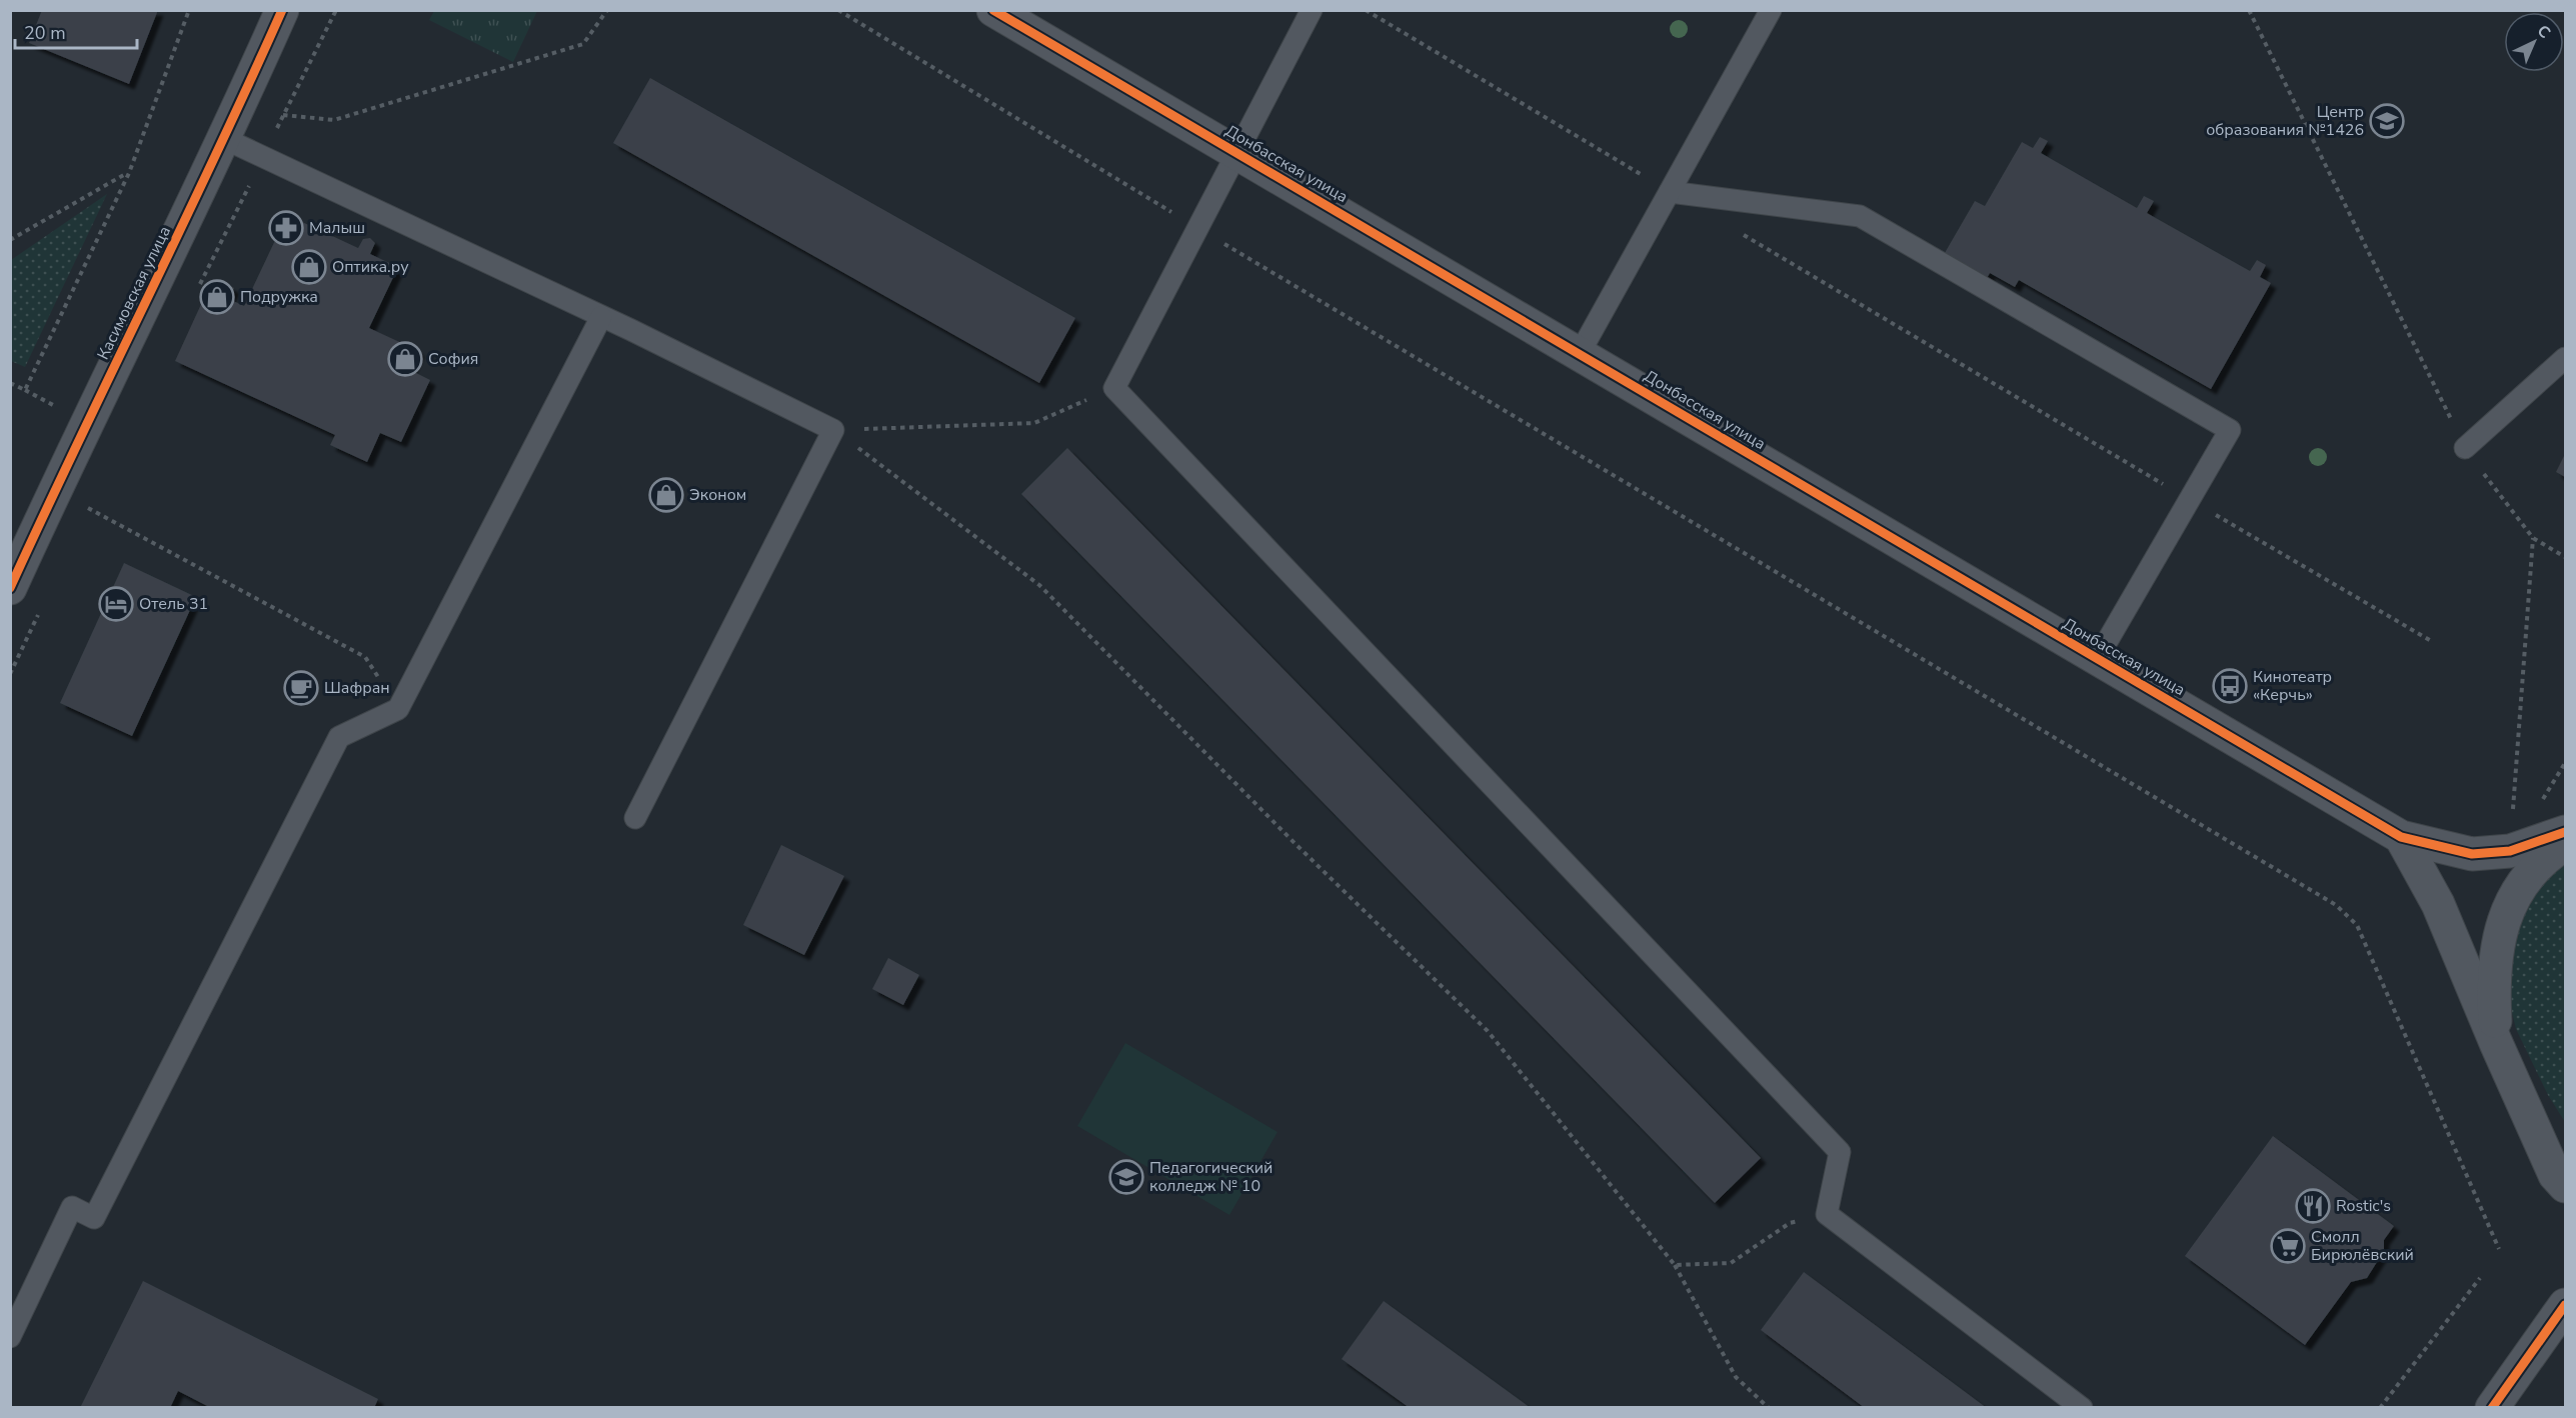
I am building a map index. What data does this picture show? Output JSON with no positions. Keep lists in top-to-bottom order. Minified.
{"streets":{"street":["Донбасская улица","Касимовская улица"]},"places":{"school or university":["Центр образования №1426","Педагогический колледж № 10"],"pharmacy":["Малыш"],"shop":["Оптика.ру","Подружка","София","Эконом"],"hotel":["Отель 31"],"bus stop":["Кинотеатр «Керчь»"],"cafe":["Шафран"],"restaurant":["Rostic's"],"supermarket":["Смолл Бирюлёвский"]},"scale_bar":"20 m","north":"top right"}
